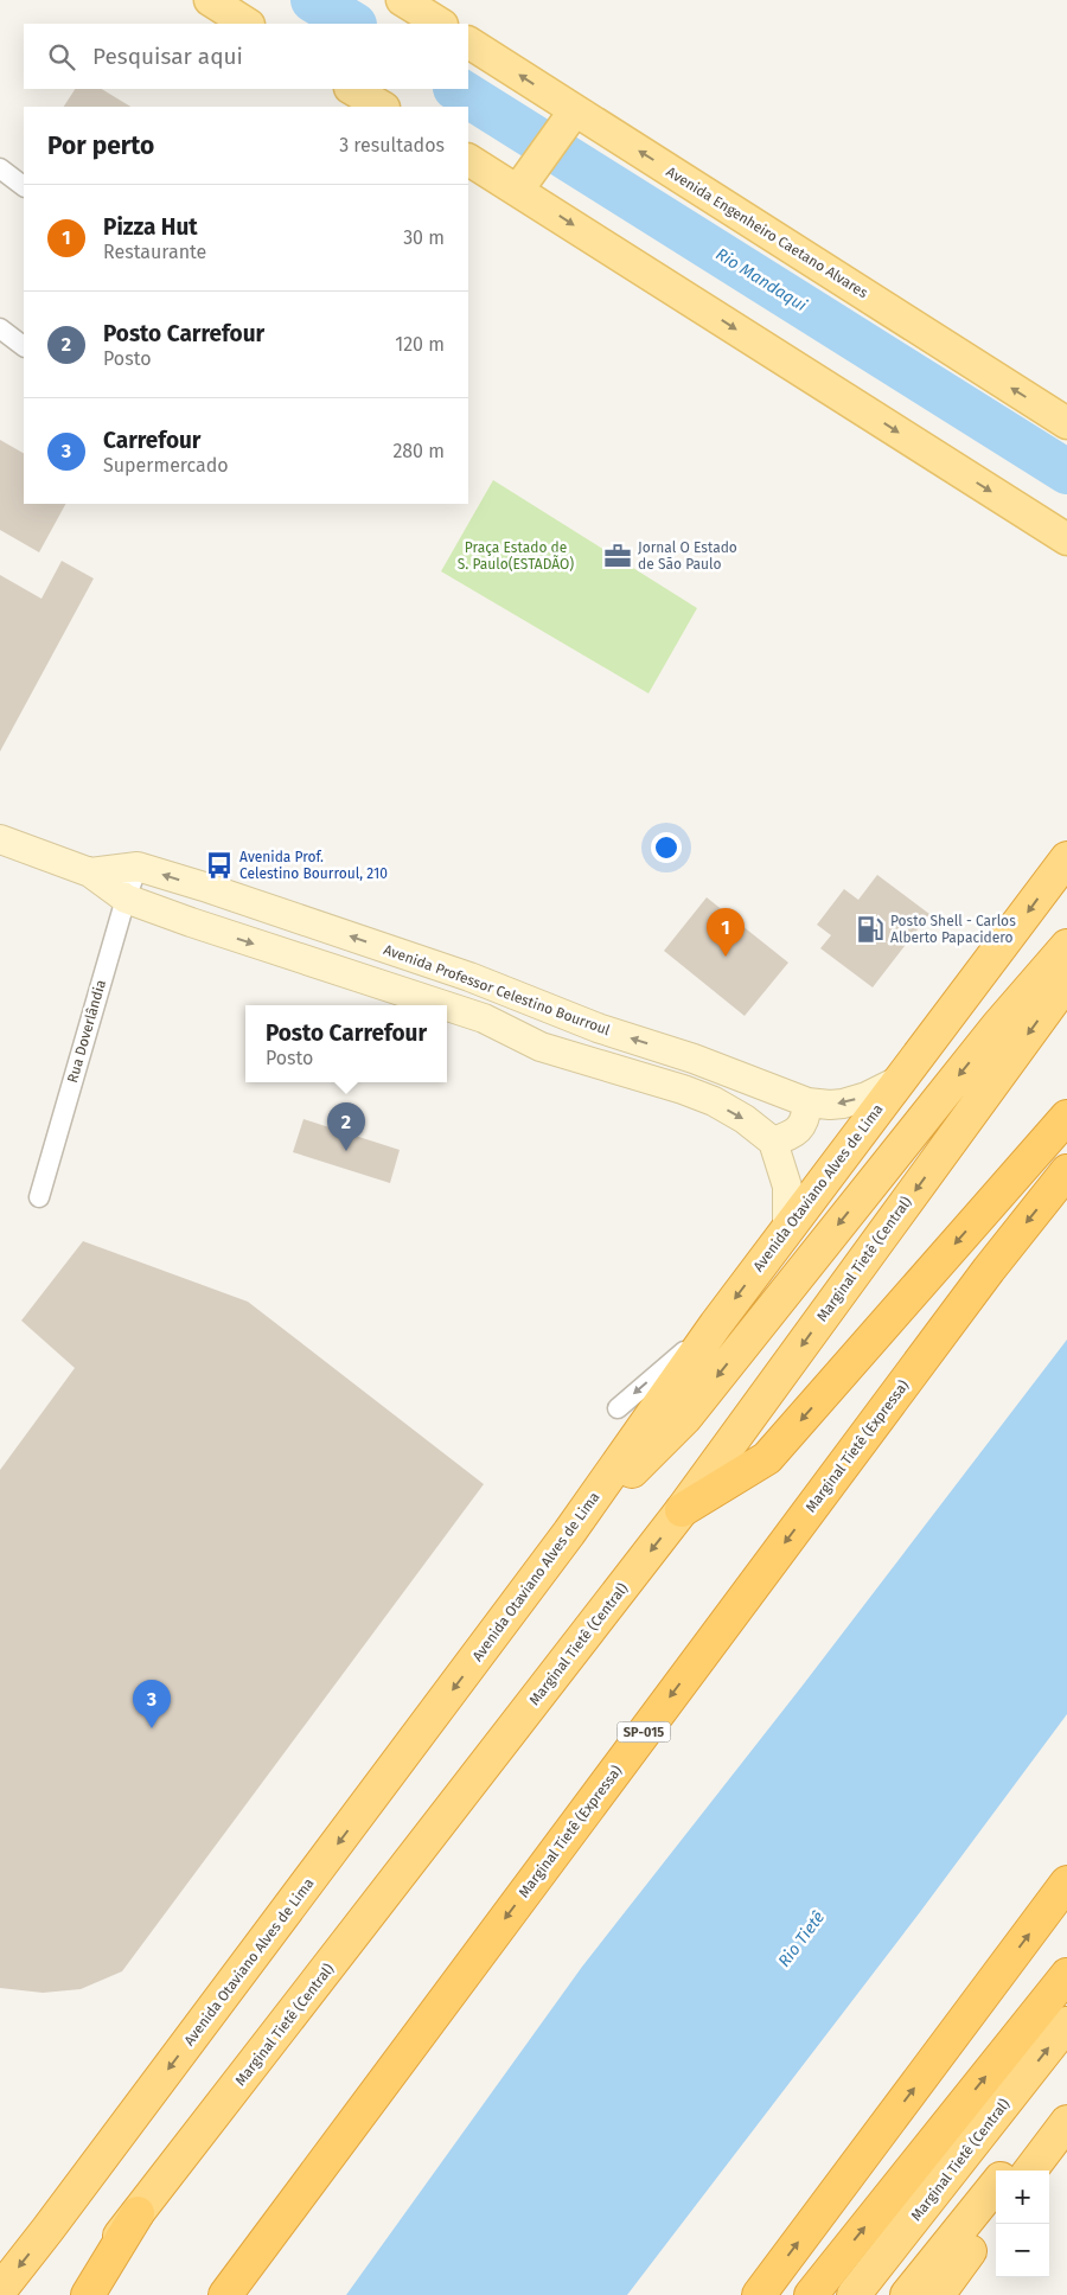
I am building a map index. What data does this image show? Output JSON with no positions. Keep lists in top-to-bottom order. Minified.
{"streets":{"highway":["Avenida Otaviano Alves de Lima","Marginal Tietê (Central)","Marginal Tietê (Expressa)","SP-015"],"main road":["Avenida Engenheiro Caetano Alvares","Avenida Professor Celestino Bourroul"],"street":["Rua Doverlândia"]},"crossings":[["Avenida Professor Celestino Bourroul","Rua Doverlândia"],["Avenida Professor Celestino Bourroul","Avenida Otaviano Alves de Lima"]],"water":["Rio Mandaqui","Rio Tietê"],"parks":["Praça Estado de S. Paulo(ESTADÃO)"],"places":{"office":["Jornal O Estado de São Paulo"],"bus stop":["Avenida Prof. Celestino Bourroul, 210"],"fuel station":["Posto Shell - Carlos Alberto Papacidero"]},"page":{"search":"Pesquisar aqui","heading":["Por perto","3 resultados"],"list":[{"mark":"1","name":"Pizza Hut","note":"Restaurante","value":"30 m"},{"mark":"2","name":"Posto Carrefour","note":"Posto","value":"120 m"},{"mark":"3","name":"Carrefour","note":"Supermercado","value":"280 m"}],"pins":["1","2","3"],"popup":["Posto Carrefour","Posto"],"map_buttons":["+","−"]}}
